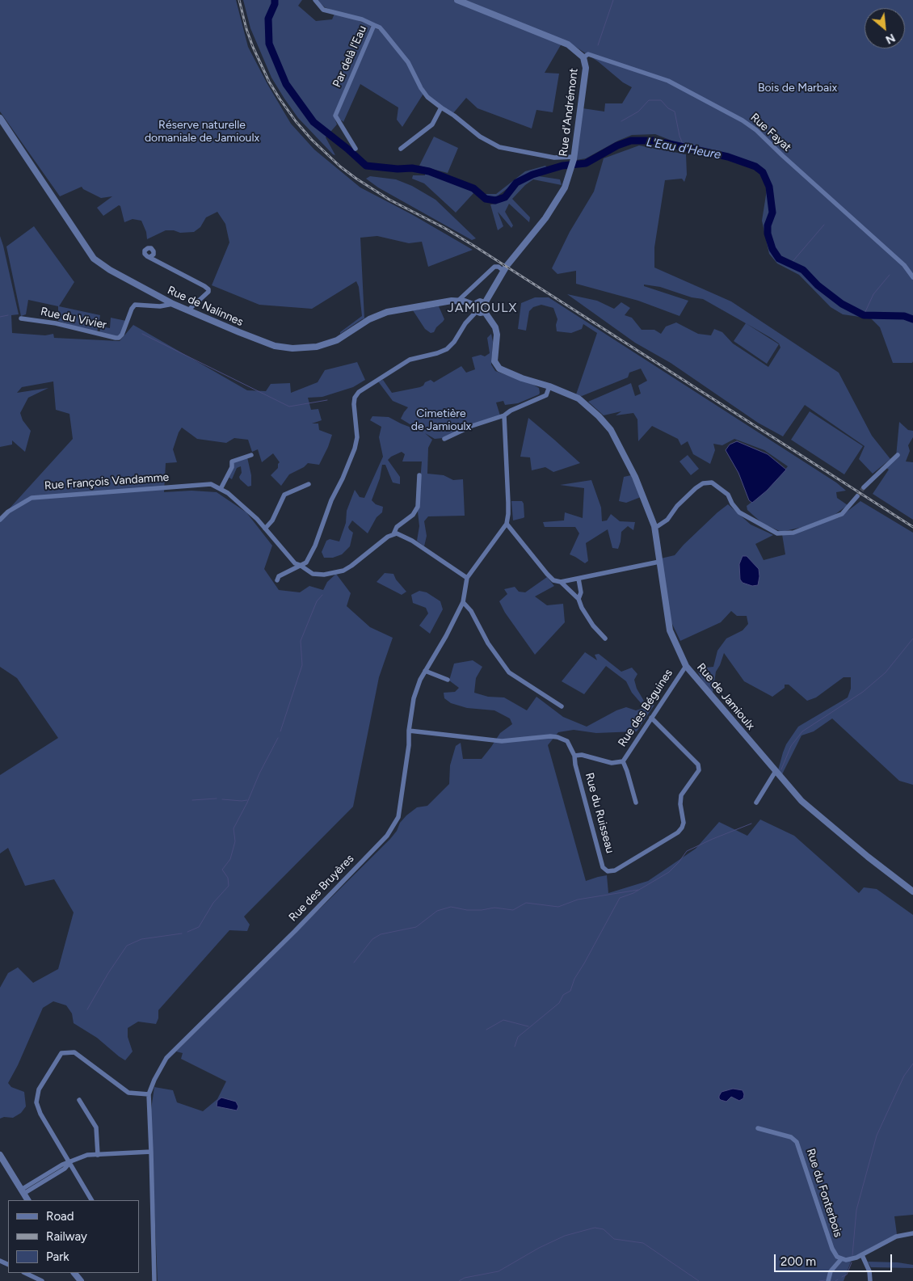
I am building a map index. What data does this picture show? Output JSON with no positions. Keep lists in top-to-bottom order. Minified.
{"streets":{"street":["Par delà l'Eau","Rue d'Andrémont","Rue Fayat","Rue de Nalinnes","Rue du Vivier","Rue François Vandamme","Rue de Jamioulx","Rue des Béguines","Rue du Ruisseau","Rue des Bruyères","Rue du Fonterbois"]},"crossings":[["Par delà l'Eau","Rue d'Andrémont"],["Rue d'Andrémont","Rue Fayat"],["Rue d'Andrémont","Rue de Nalinnes"],["Rue d'Andrémont","Rue de Jamioulx"],["Rue de Nalinnes","Rue du Vivier"],["Rue de Nalinnes","Rue de Jamioulx"],["Rue de Jamioulx","Rue des Béguines"],["Rue des Béguines","Rue du Ruisseau"]],"districts":["JAMIOULX"],"water":["L'Eau d'Heure"],"parks":["Bois de Marbaix","Réserve naturelle domaniale de Jamioulx","Cimetière de Jamioulx"],"legend":["Road","Railway","Park"],"scale_bar":"200 m","north":"bottom right"}
